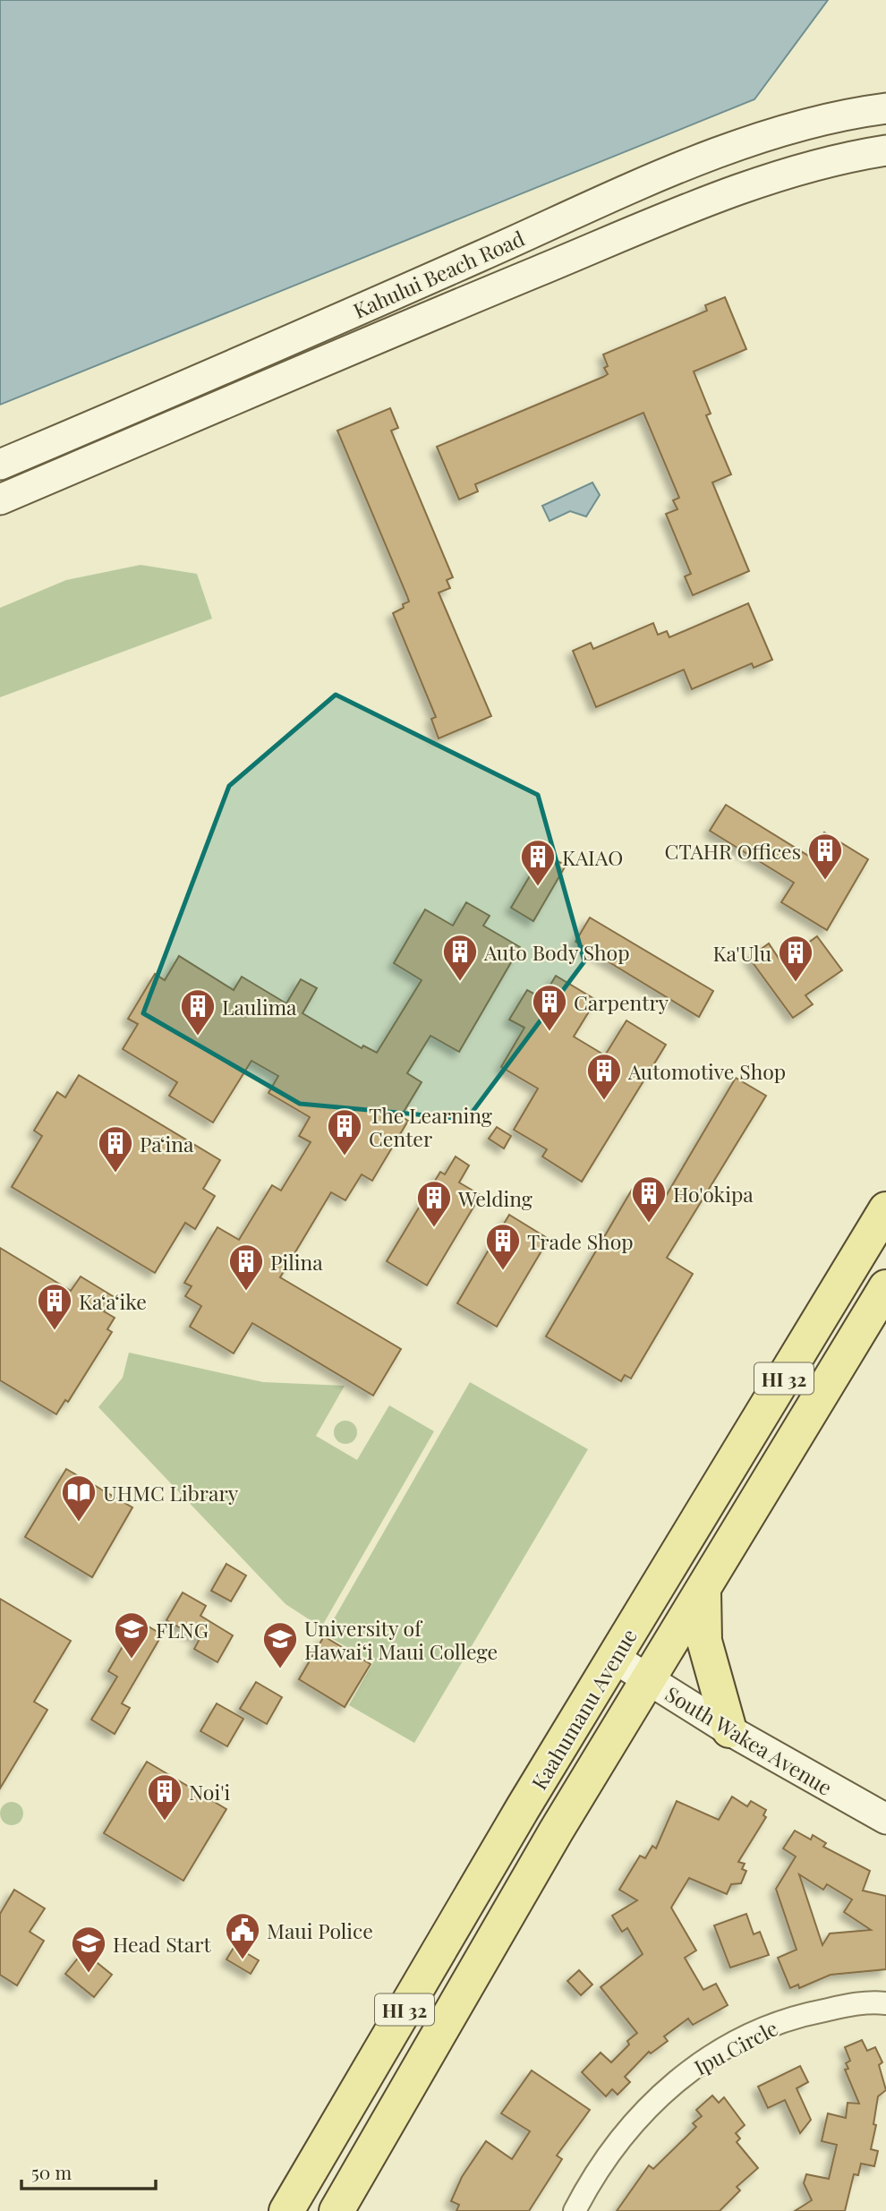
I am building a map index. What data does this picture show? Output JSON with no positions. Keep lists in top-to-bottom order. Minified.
{"streets":{"main road":["Kahului Beach Road","HI 32","Kaahumanu Avenue","South Wakea Avenue"],"street":["Ipu Circle"]},"crossings":[["Kaahumanu Avenue","South Wakea Avenue"]],"places":{"building":["CTAHR Offices","KAIAO","Auto Body Shop","Ka'Ulu","Carpentry","Laulima","Automotive Shop","The Learning Center","Pā‘ina","Ho'okipa","Welding","Trade Shop","Pilina","Ka‘a‘ike","Noi'i"],"library":["UHMC Library"],"school or university":["FLNG","University of Hawai‘i Maui College","Head Start"],"public building":["Maui Police"]},"scale_bar":"50 m"}
